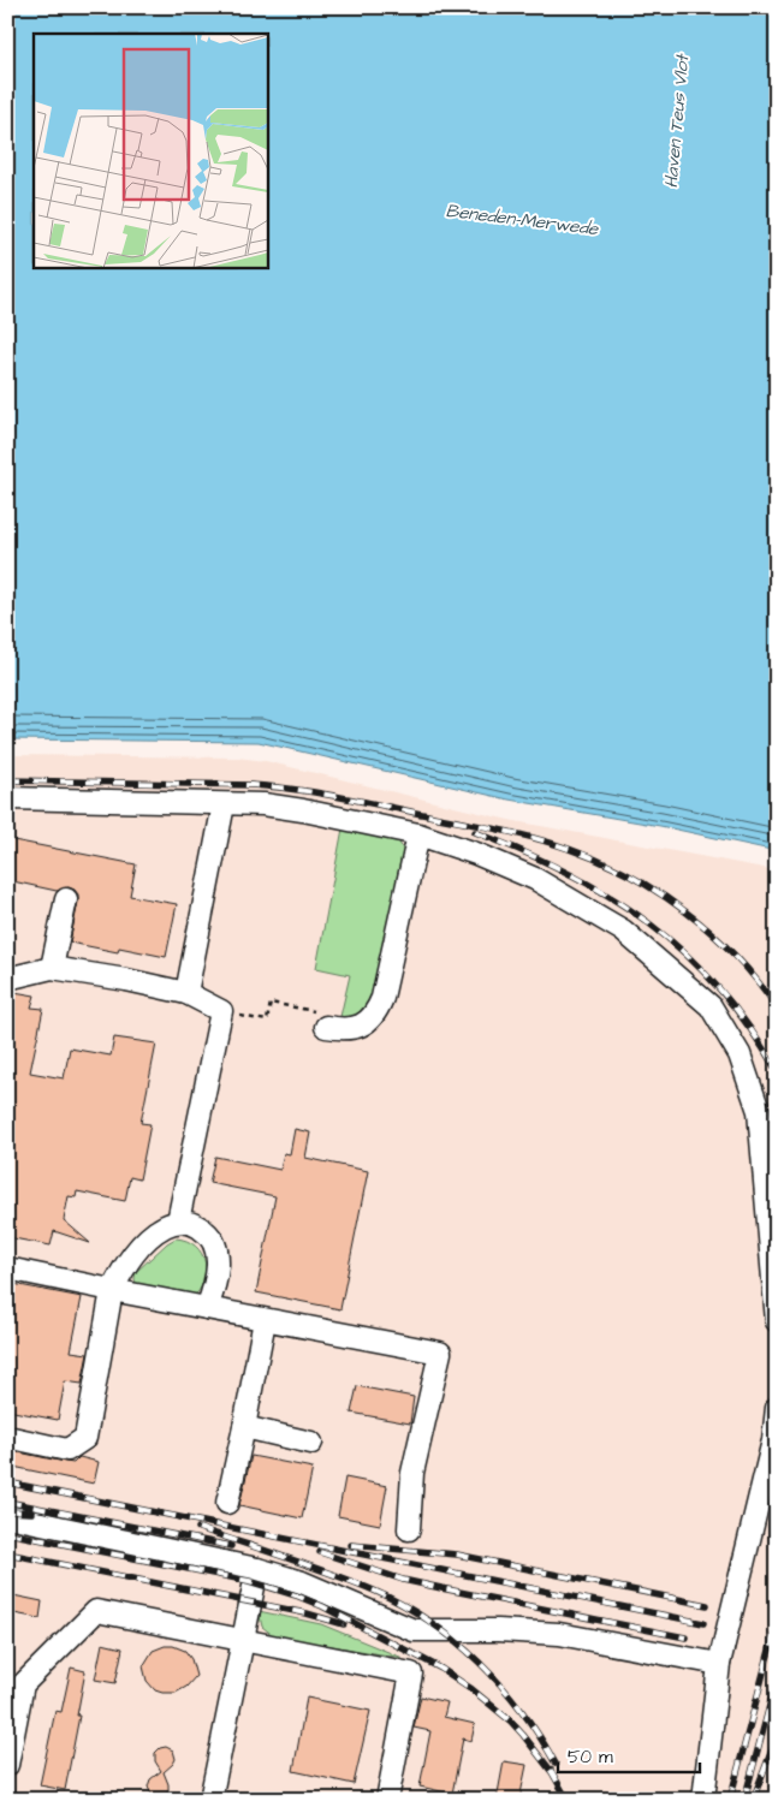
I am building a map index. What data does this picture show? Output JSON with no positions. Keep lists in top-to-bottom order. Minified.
{"water":["Haven Teus Vlot","Beneden-Merwede"],"scale_bar":"50 m"}
